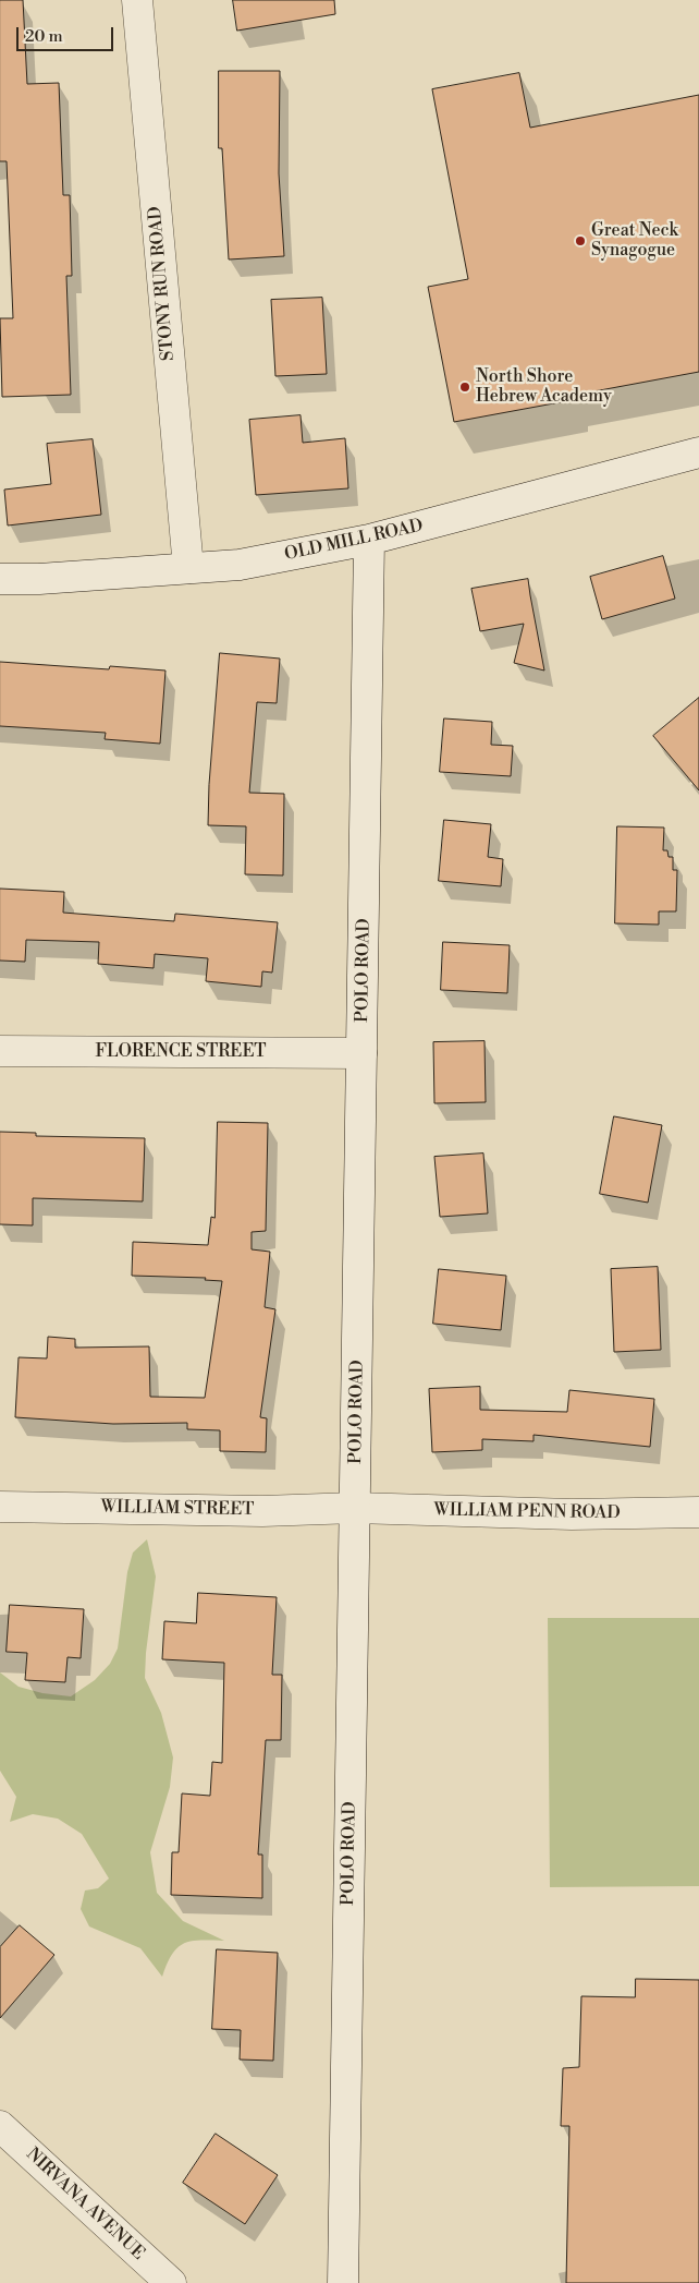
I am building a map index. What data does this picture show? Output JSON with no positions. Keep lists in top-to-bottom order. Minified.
{"streets":{"street":["STONY RUN ROAD","OLD MILL ROAD","POLO ROAD","FLORENCE STREET","WILLIAM STREET","WILLIAM PENN ROAD","NIRVANA AVENUE"]},"crossings":[["STONY RUN ROAD","OLD MILL ROAD"],["OLD MILL ROAD","POLO ROAD"],["POLO ROAD","FLORENCE STREET"],["POLO ROAD","WILLIAM STREET"],["POLO ROAD","WILLIAM PENN ROAD"],["WILLIAM STREET","WILLIAM PENN ROAD"]],"places":["Great Neck Synagogue","North Shore Hebrew Academy"],"scale_bar":"20 m"}
